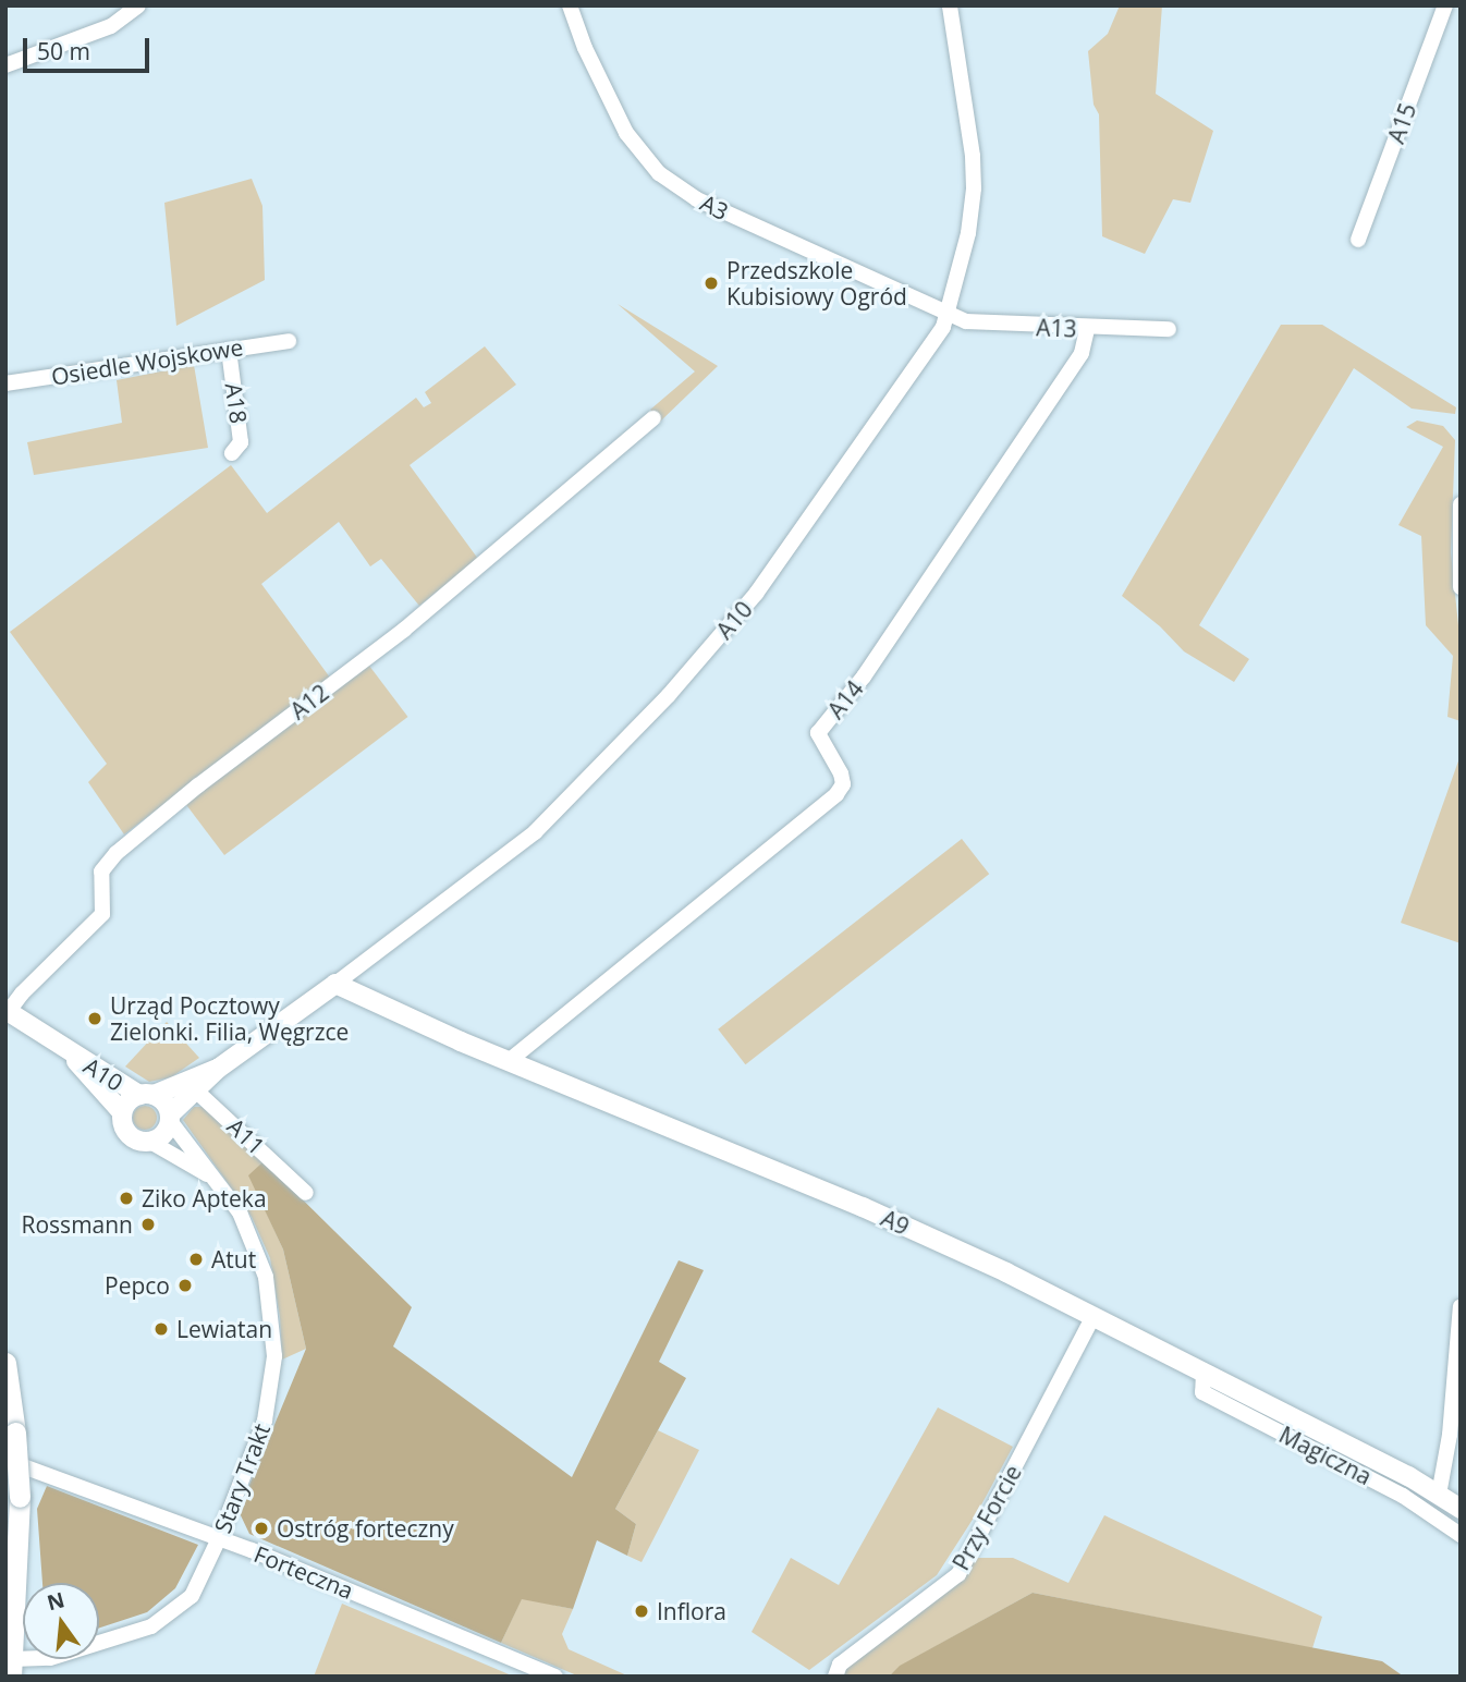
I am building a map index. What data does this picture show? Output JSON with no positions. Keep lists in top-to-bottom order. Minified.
{"streets":{"street":["A15","A3","A13","Osiedle Wojskowe","A18","A10","A14","A12","A11","A9","Magiczna","Stary Trakt","Przy Forcie","Forteczna"]},"crossings":[["A3","A13"],["A3","A10"],["A13","A10"],["A13","A14"],["Osiedle Wojskowe","A18"],["A10","A12"],["A10","A11"],["A10","A9"],["A10","Stary Trakt"],["A14","A9"],["A9","Magiczna"],["A9","Przy Forcie"],["Stary Trakt","Forteczna"]],"places":["Przedszkole Kubisiowy Ogród","Urząd Pocztowy Zielonki. Filia, Węgrzce","Ziko Apteka","Rossmann","Atut","Pepco","Lewiatan","Ostróg forteczny","Inflora"],"scale_bar":"50 m","north":"top"}
